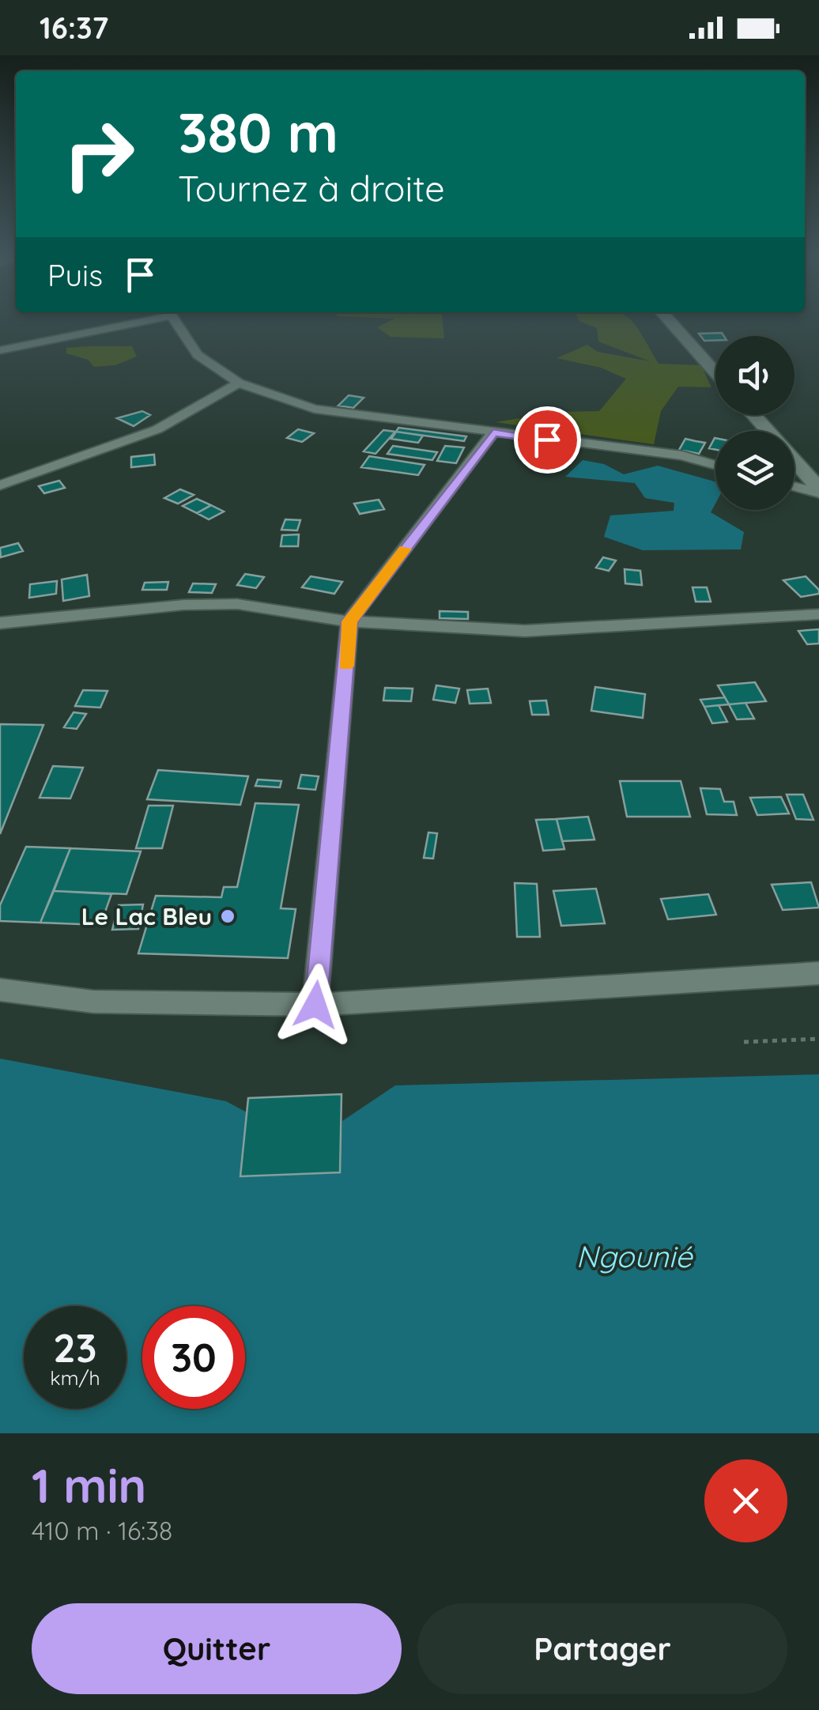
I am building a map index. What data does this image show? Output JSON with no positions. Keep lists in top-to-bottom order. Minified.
{"water":["Ngounié"],"places":["Le Lac Bleu"],"page":{"status":"16:37","turn":["380 m","Tournez à droite"],"then":"Puis","speed":"23 km/h","limit":"30","heading":["1 min","410 m · 16:38"],"buttons":["Quitter","Partager"]}}
